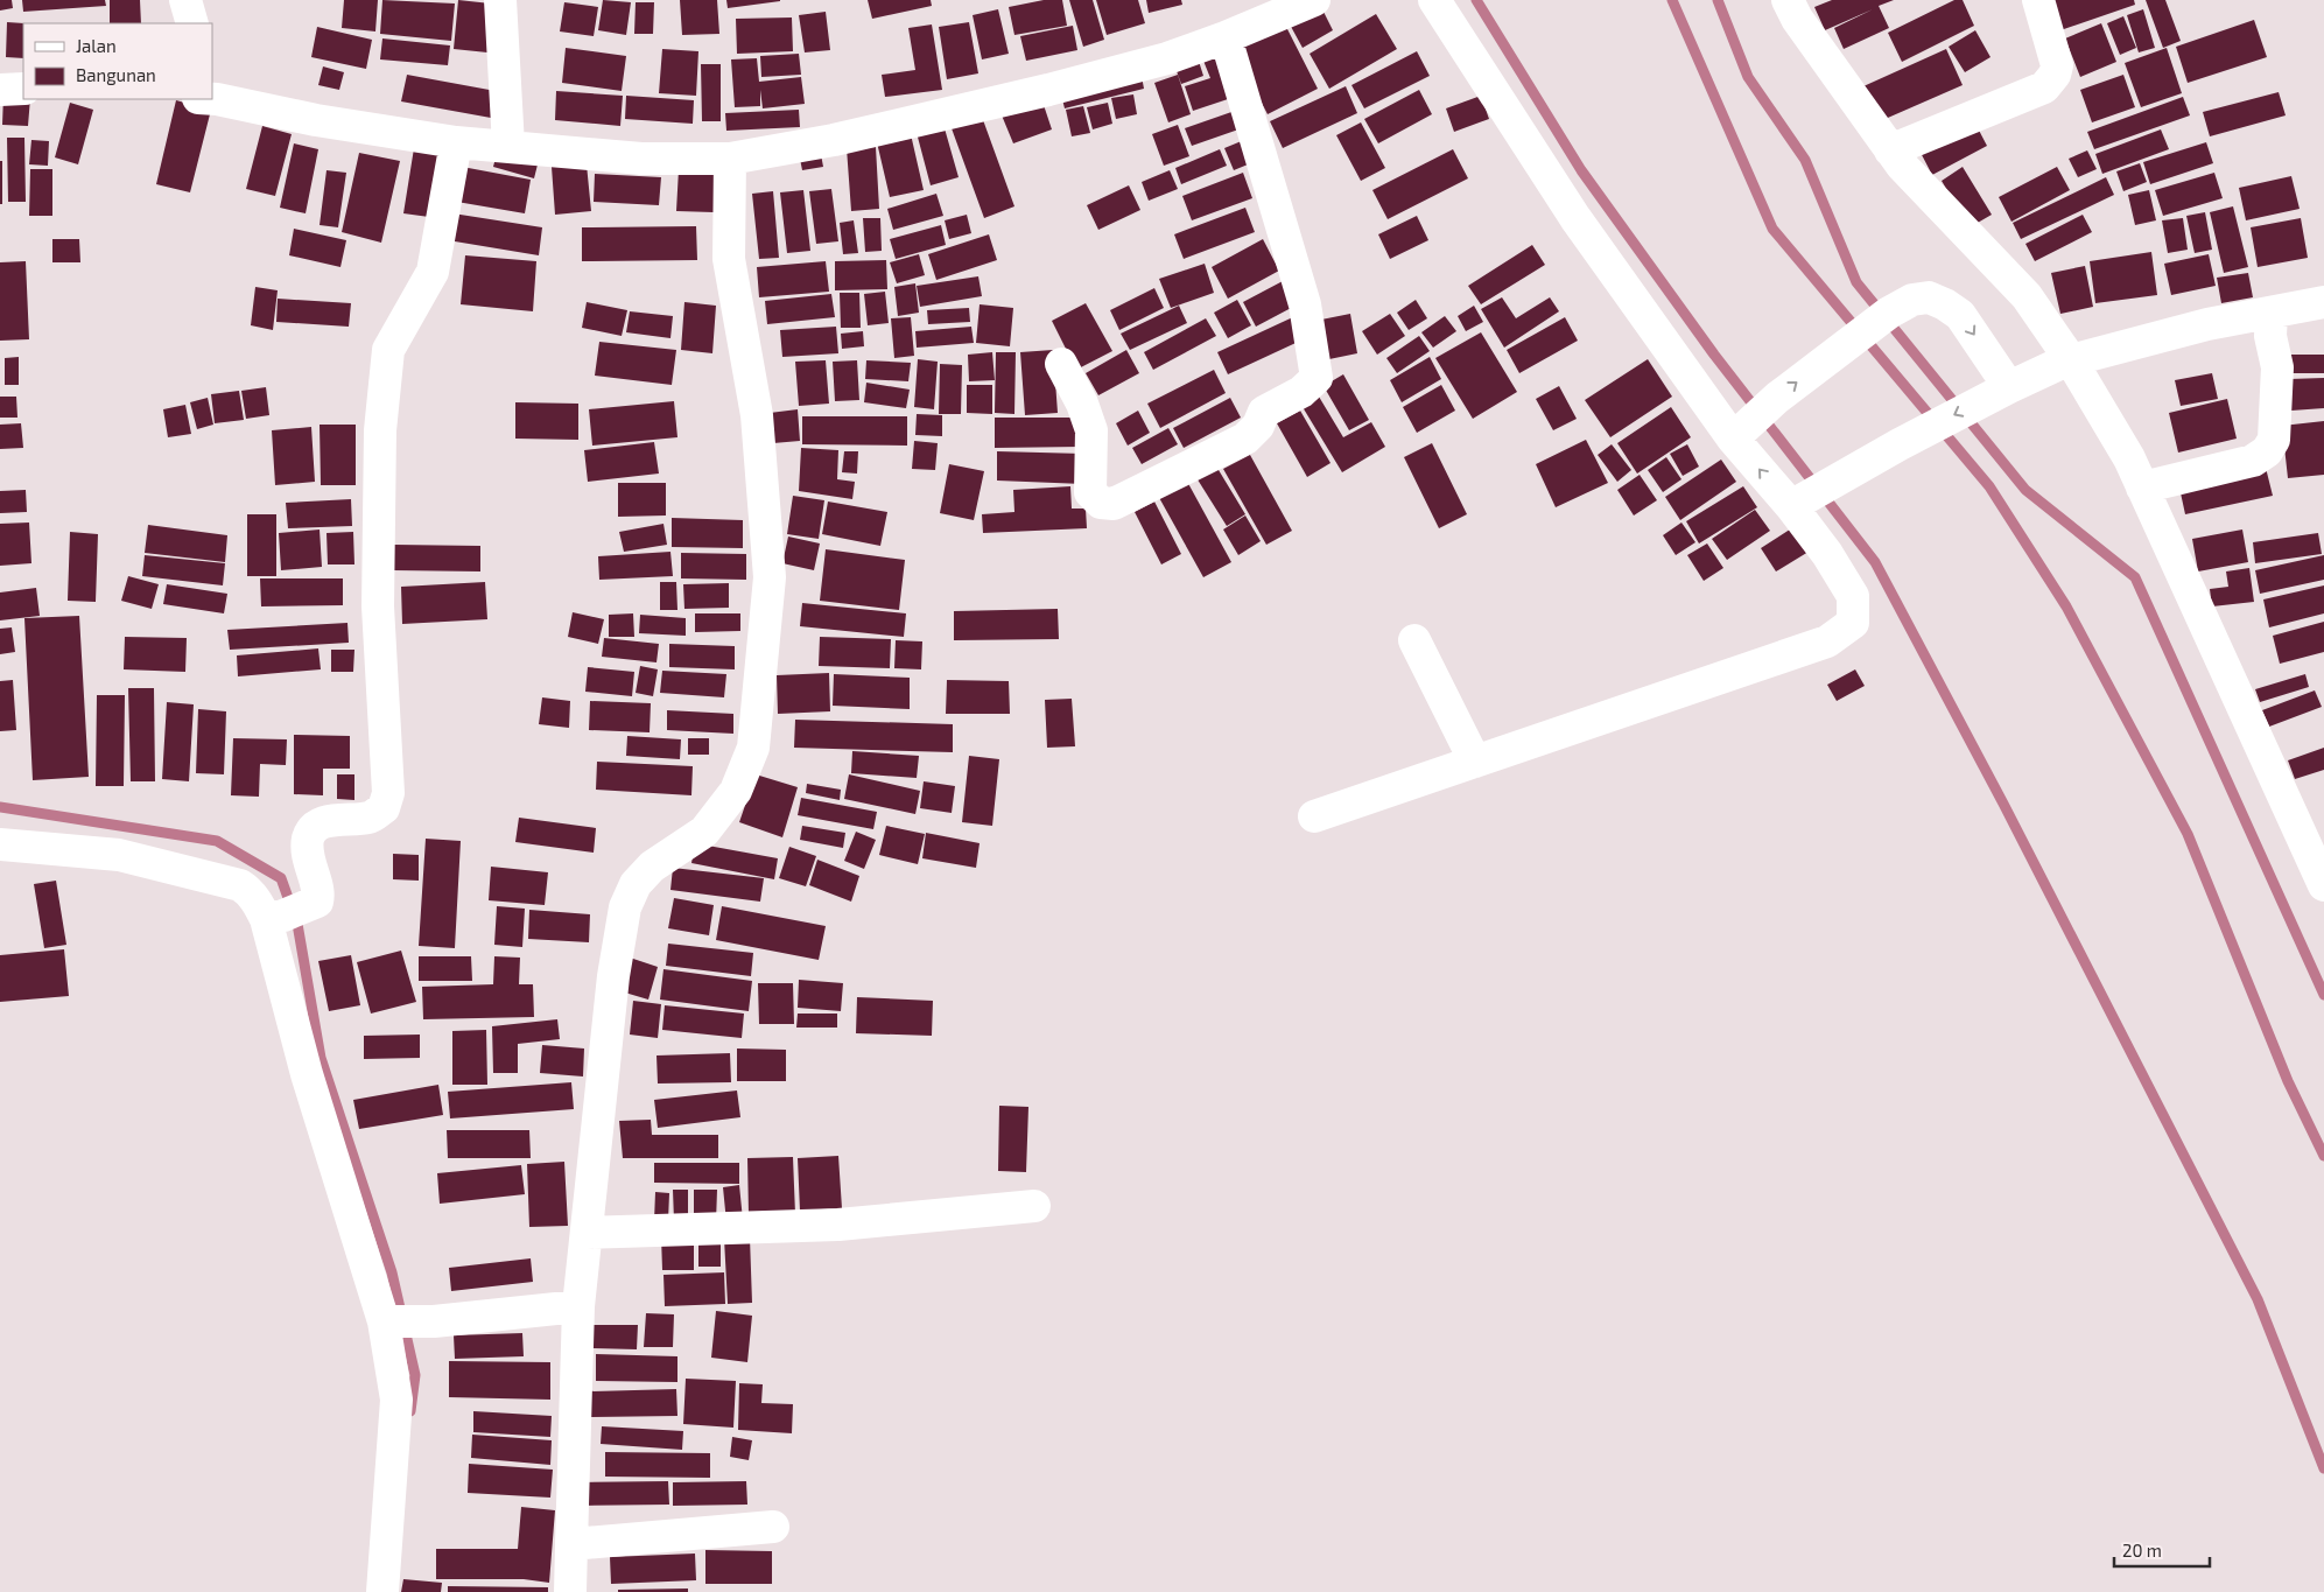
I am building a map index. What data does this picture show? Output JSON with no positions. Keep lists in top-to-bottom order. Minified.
{"legend":["Jalan","Bangunan"],"scale_bar":"20 m"}
